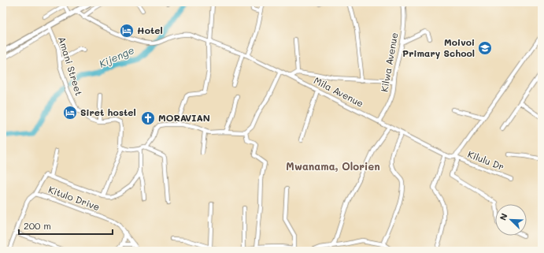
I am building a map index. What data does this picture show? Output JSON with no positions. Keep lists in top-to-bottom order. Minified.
{"streets":{"street":["Kilwa Avenue","Amani Street","Mila Avenue","Kilulu Dr","Kitulo Drive"]},"crossings":[["Kilwa Avenue","Mila Avenue"],["Mila Avenue","Kilulu Dr"]],"districts":["Mwanama, Olorien"],"water":["Kijenge"],"places":{"hotel":["Hotel","Siret hostel"],"school or university":["Moivoi Primary School"],"church":["MORAVIAN"]},"scale_bar":"200 m","north":"top left"}
